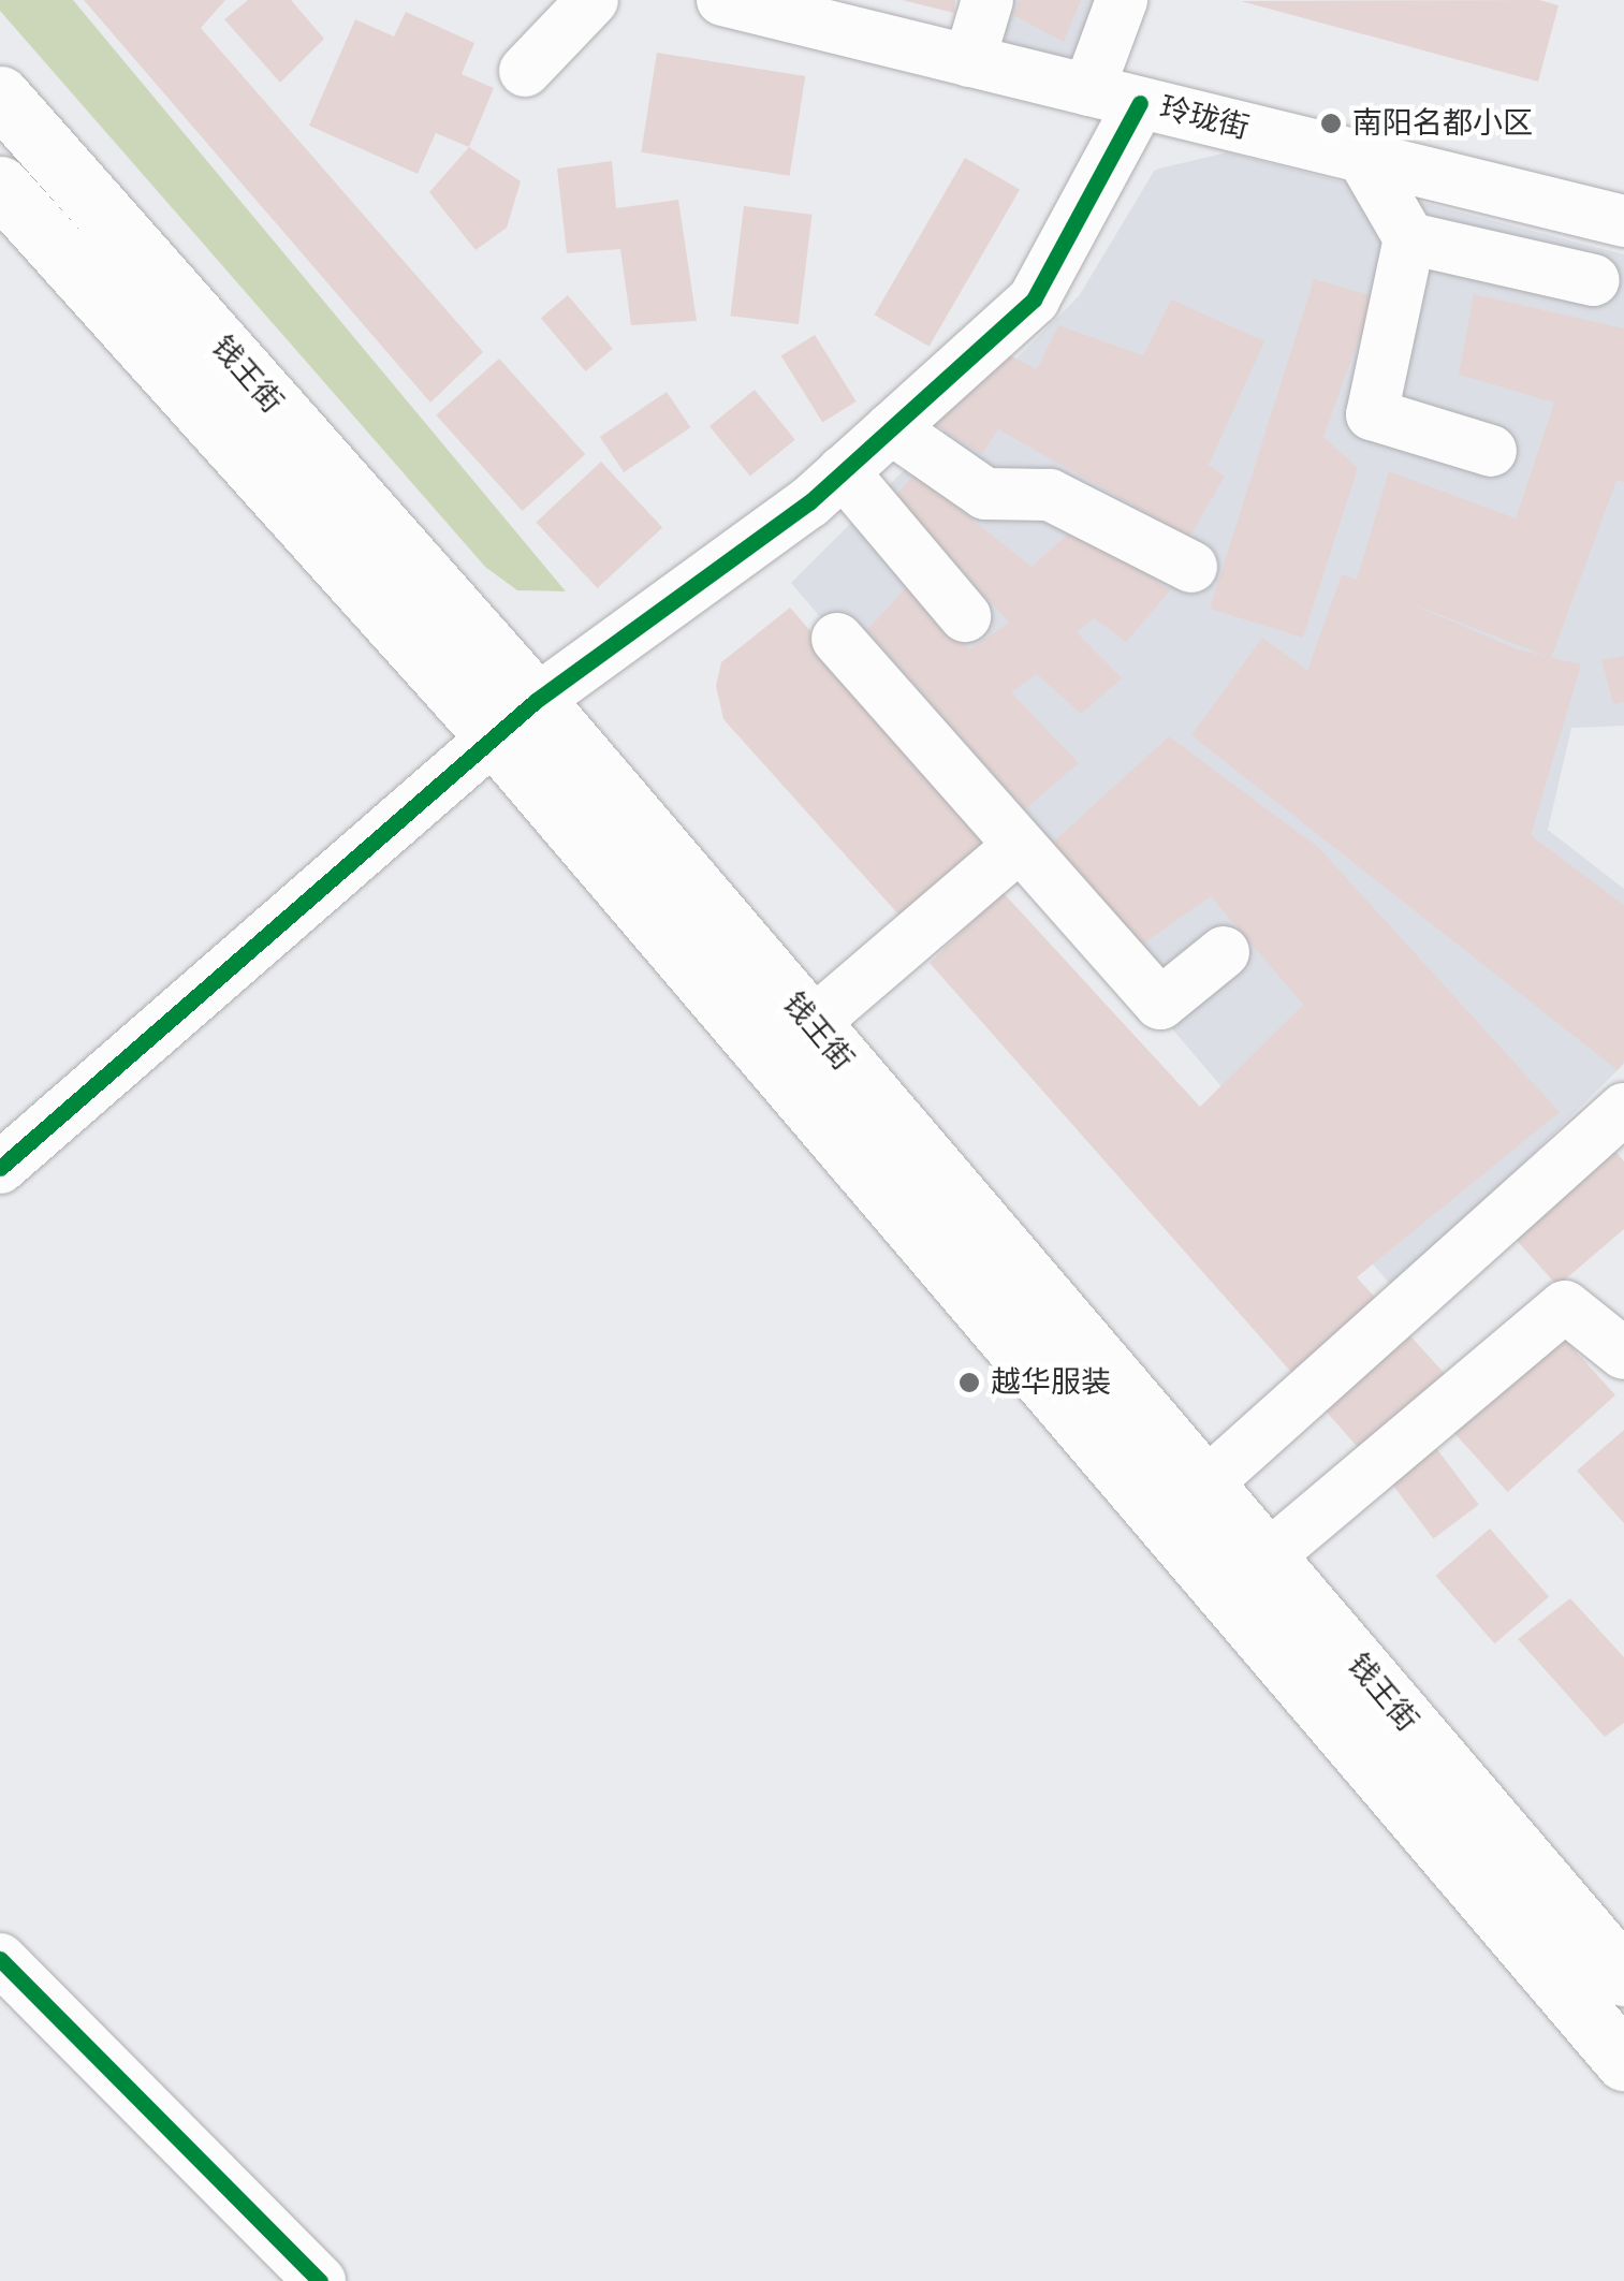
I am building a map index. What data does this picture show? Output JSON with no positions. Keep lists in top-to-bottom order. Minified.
{"streets":{"main road":["钱王街"],"street":["玲珑街"]},"places":["南阳名都小区","越华服装"]}
